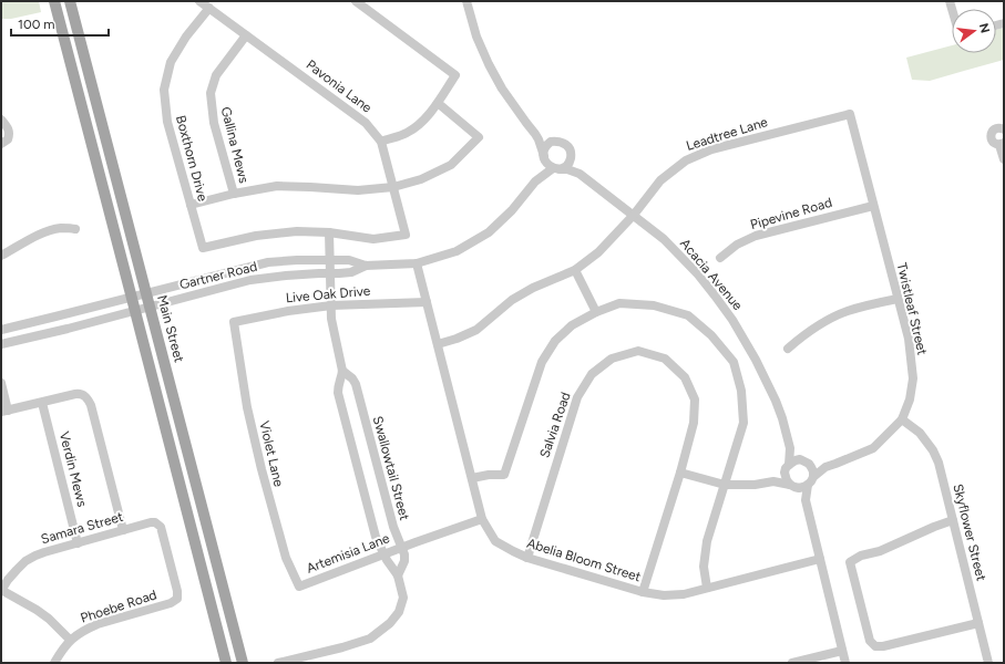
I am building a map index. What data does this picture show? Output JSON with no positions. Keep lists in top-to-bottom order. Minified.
{"streets":{"main road":["Main Street"],"street":["Pavonia Lane","Leadtree Lane","Gallina Mews","Boxthorn Drive","Pipevine Road","Acacia Avenue","Gartner Road","Live Oak Drive","Twistleaf Street","Salvia Road","Violet Lane","Swallowtail Street","Verdin Mews","Samara Street","Skyflower Street","Artemisia Lane","Abelia Bloom Street","Phoebe Road"]},"crossings":[["Pavonia Lane","Gallina Mews"],["Pavonia Lane","Boxthorn Drive"],["Pavonia Lane","Swallowtail Street"],["Leadtree Lane","Acacia Avenue"],["Leadtree Lane","Twistleaf Street"],["Leadtree Lane","Abelia Bloom Street"],["Boxthorn Drive","Swallowtail Street"],["Pipevine Road","Twistleaf Street"],["Acacia Avenue","Twistleaf Street"],["Gartner Road","Main Street"],["Gartner Road","Swallowtail Street"],["Gartner Road","Abelia Bloom Street"],["Live Oak Drive","Violet Lane"],["Live Oak Drive","Swallowtail Street"],["Live Oak Drive","Abelia Bloom Street"],["Twistleaf Street","Skyflower Street"],["Salvia Road","Abelia Bloom Street"],["Violet Lane","Artemisia Lane"],["Swallowtail Street","Artemisia Lane"],["Verdin Mews","Samara Street"],["Samara Street","Phoebe Road"],["Artemisia Lane","Abelia Bloom Street"]],"scale_bar":"100 m","north":"right"}
